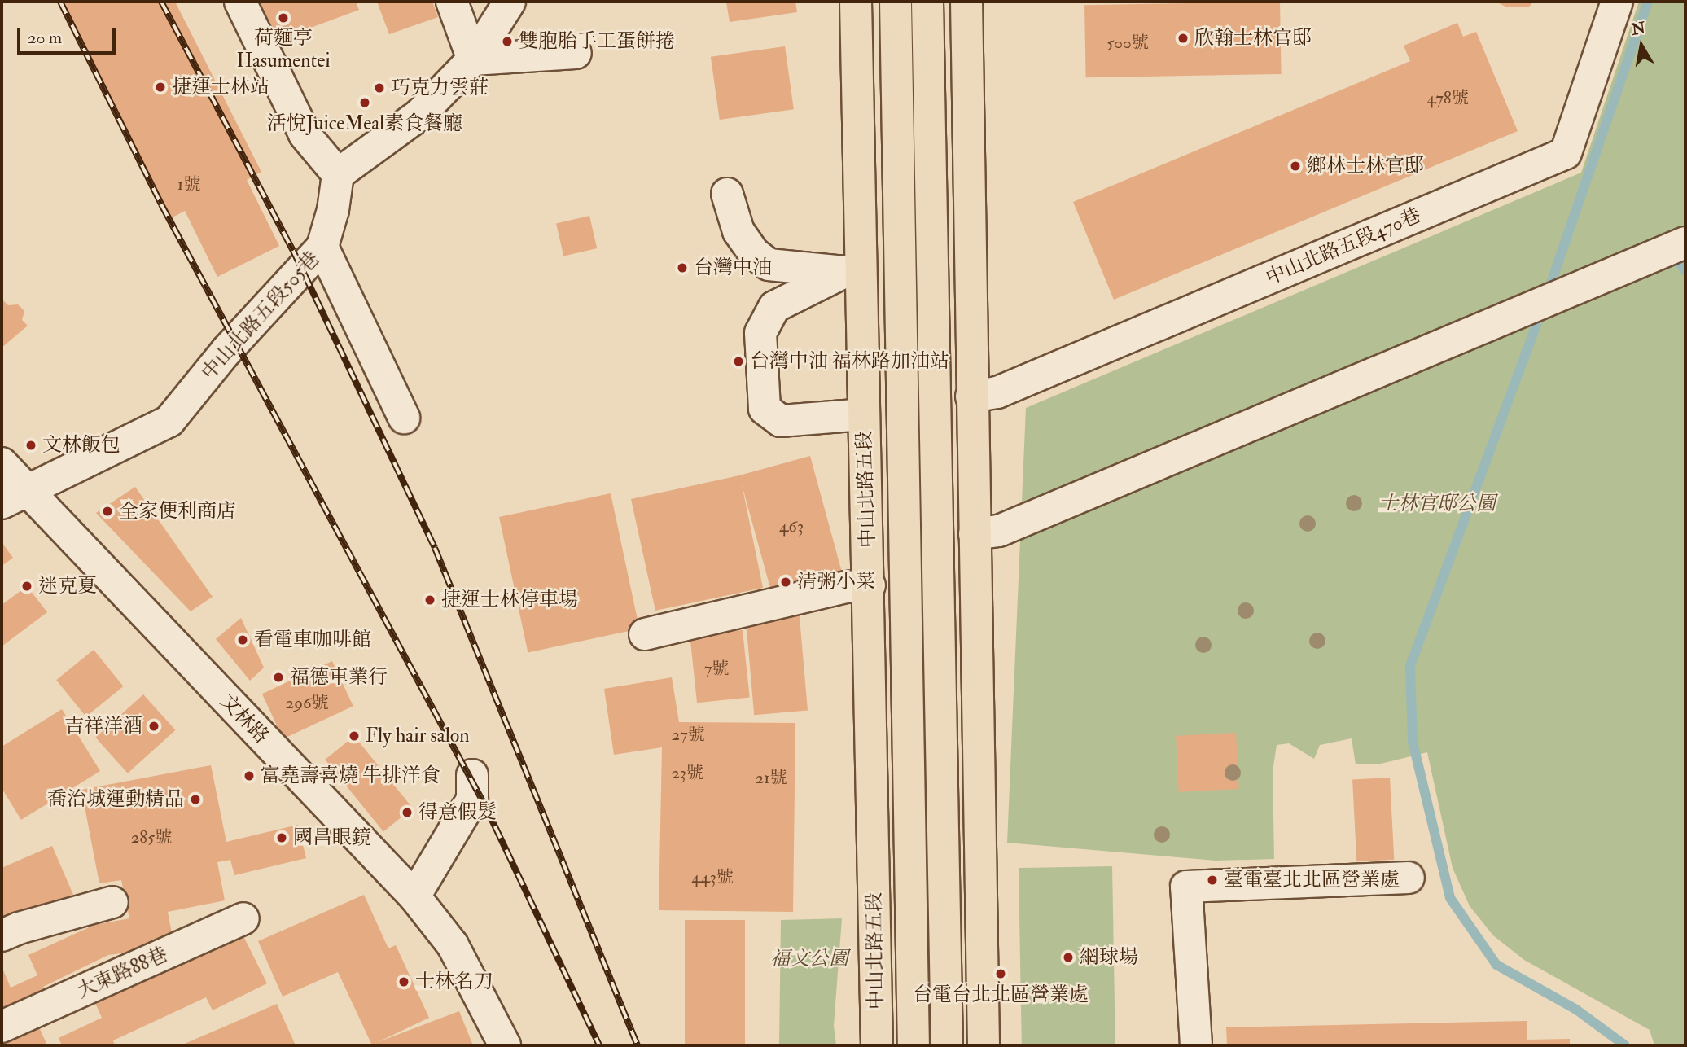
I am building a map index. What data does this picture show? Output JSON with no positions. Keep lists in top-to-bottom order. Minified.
{"streets":{"main road":["中山北路五段"],"street":["中山北路五段470巷","中山北路五段505巷","文林路","大東路88巷"]},"crossings":[["中山北路五段505巷","文林路"]],"parks":["士林官邸公園","福文公園"],"places":["荷麵亭 Hasumentei","欣翰士林官邸","雙胞胎手工蛋餅捲","捷運士林站","巧克力雲莊","活悅JuiceMeal素食餐廳","鄉林士林官邸","台灣中油","台灣中油 福林路加油站","文林飯包","全家便利商店","清粥小菜","迷克夏","捷運士林停車場","看電車咖啡館","福德車業行","吉祥洋酒","Fly hair salon","富堯壽喜燒 牛排洋食","喬治城運動精品","得意假髮","國昌眼鏡","臺電臺北北區營業處","網球場","台電台北北區營業處","士林名刀"],"house_numbers":["500號","478號","1號","463","7號","296號","27號","23號","21號","285號","443號"],"scale_bar":"20 m","north":"top"}
